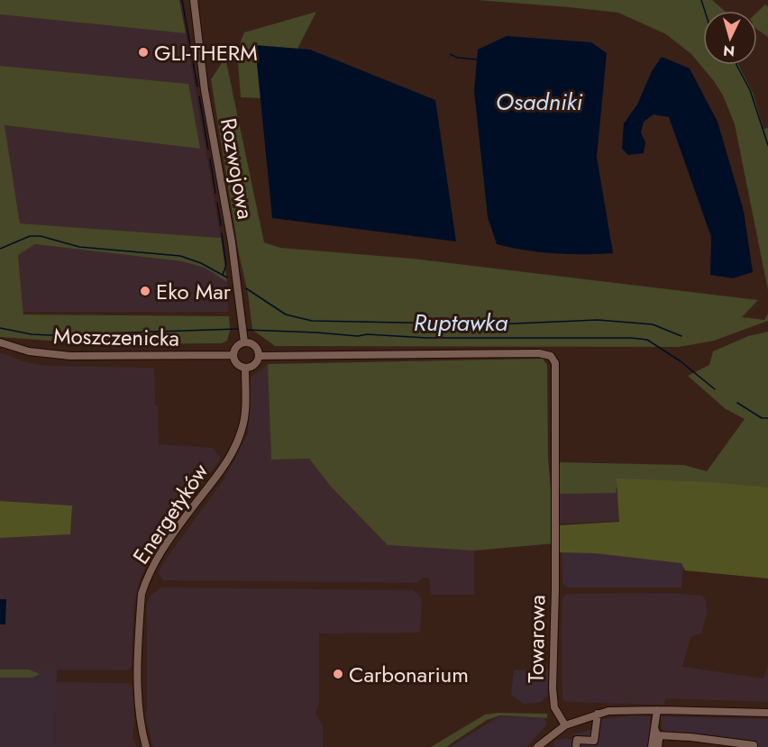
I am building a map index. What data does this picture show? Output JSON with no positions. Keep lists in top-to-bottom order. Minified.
{"streets":{"street":["Rozwojowa","Moszczenicka","Energetyków","Towarowa"]},"crossings":[["Rozwojowa","Moszczenicka"],["Rozwojowa","Energetyków"],["Rozwojowa","Towarowa"],["Moszczenicka","Energetyków"],["Moszczenicka","Towarowa"],["Energetyków","Towarowa"]],"water":["Osadniki","Ruptawka"],"places":["GLI-THERM","Eko Mar","Carbonarium"],"north":"bottom"}
